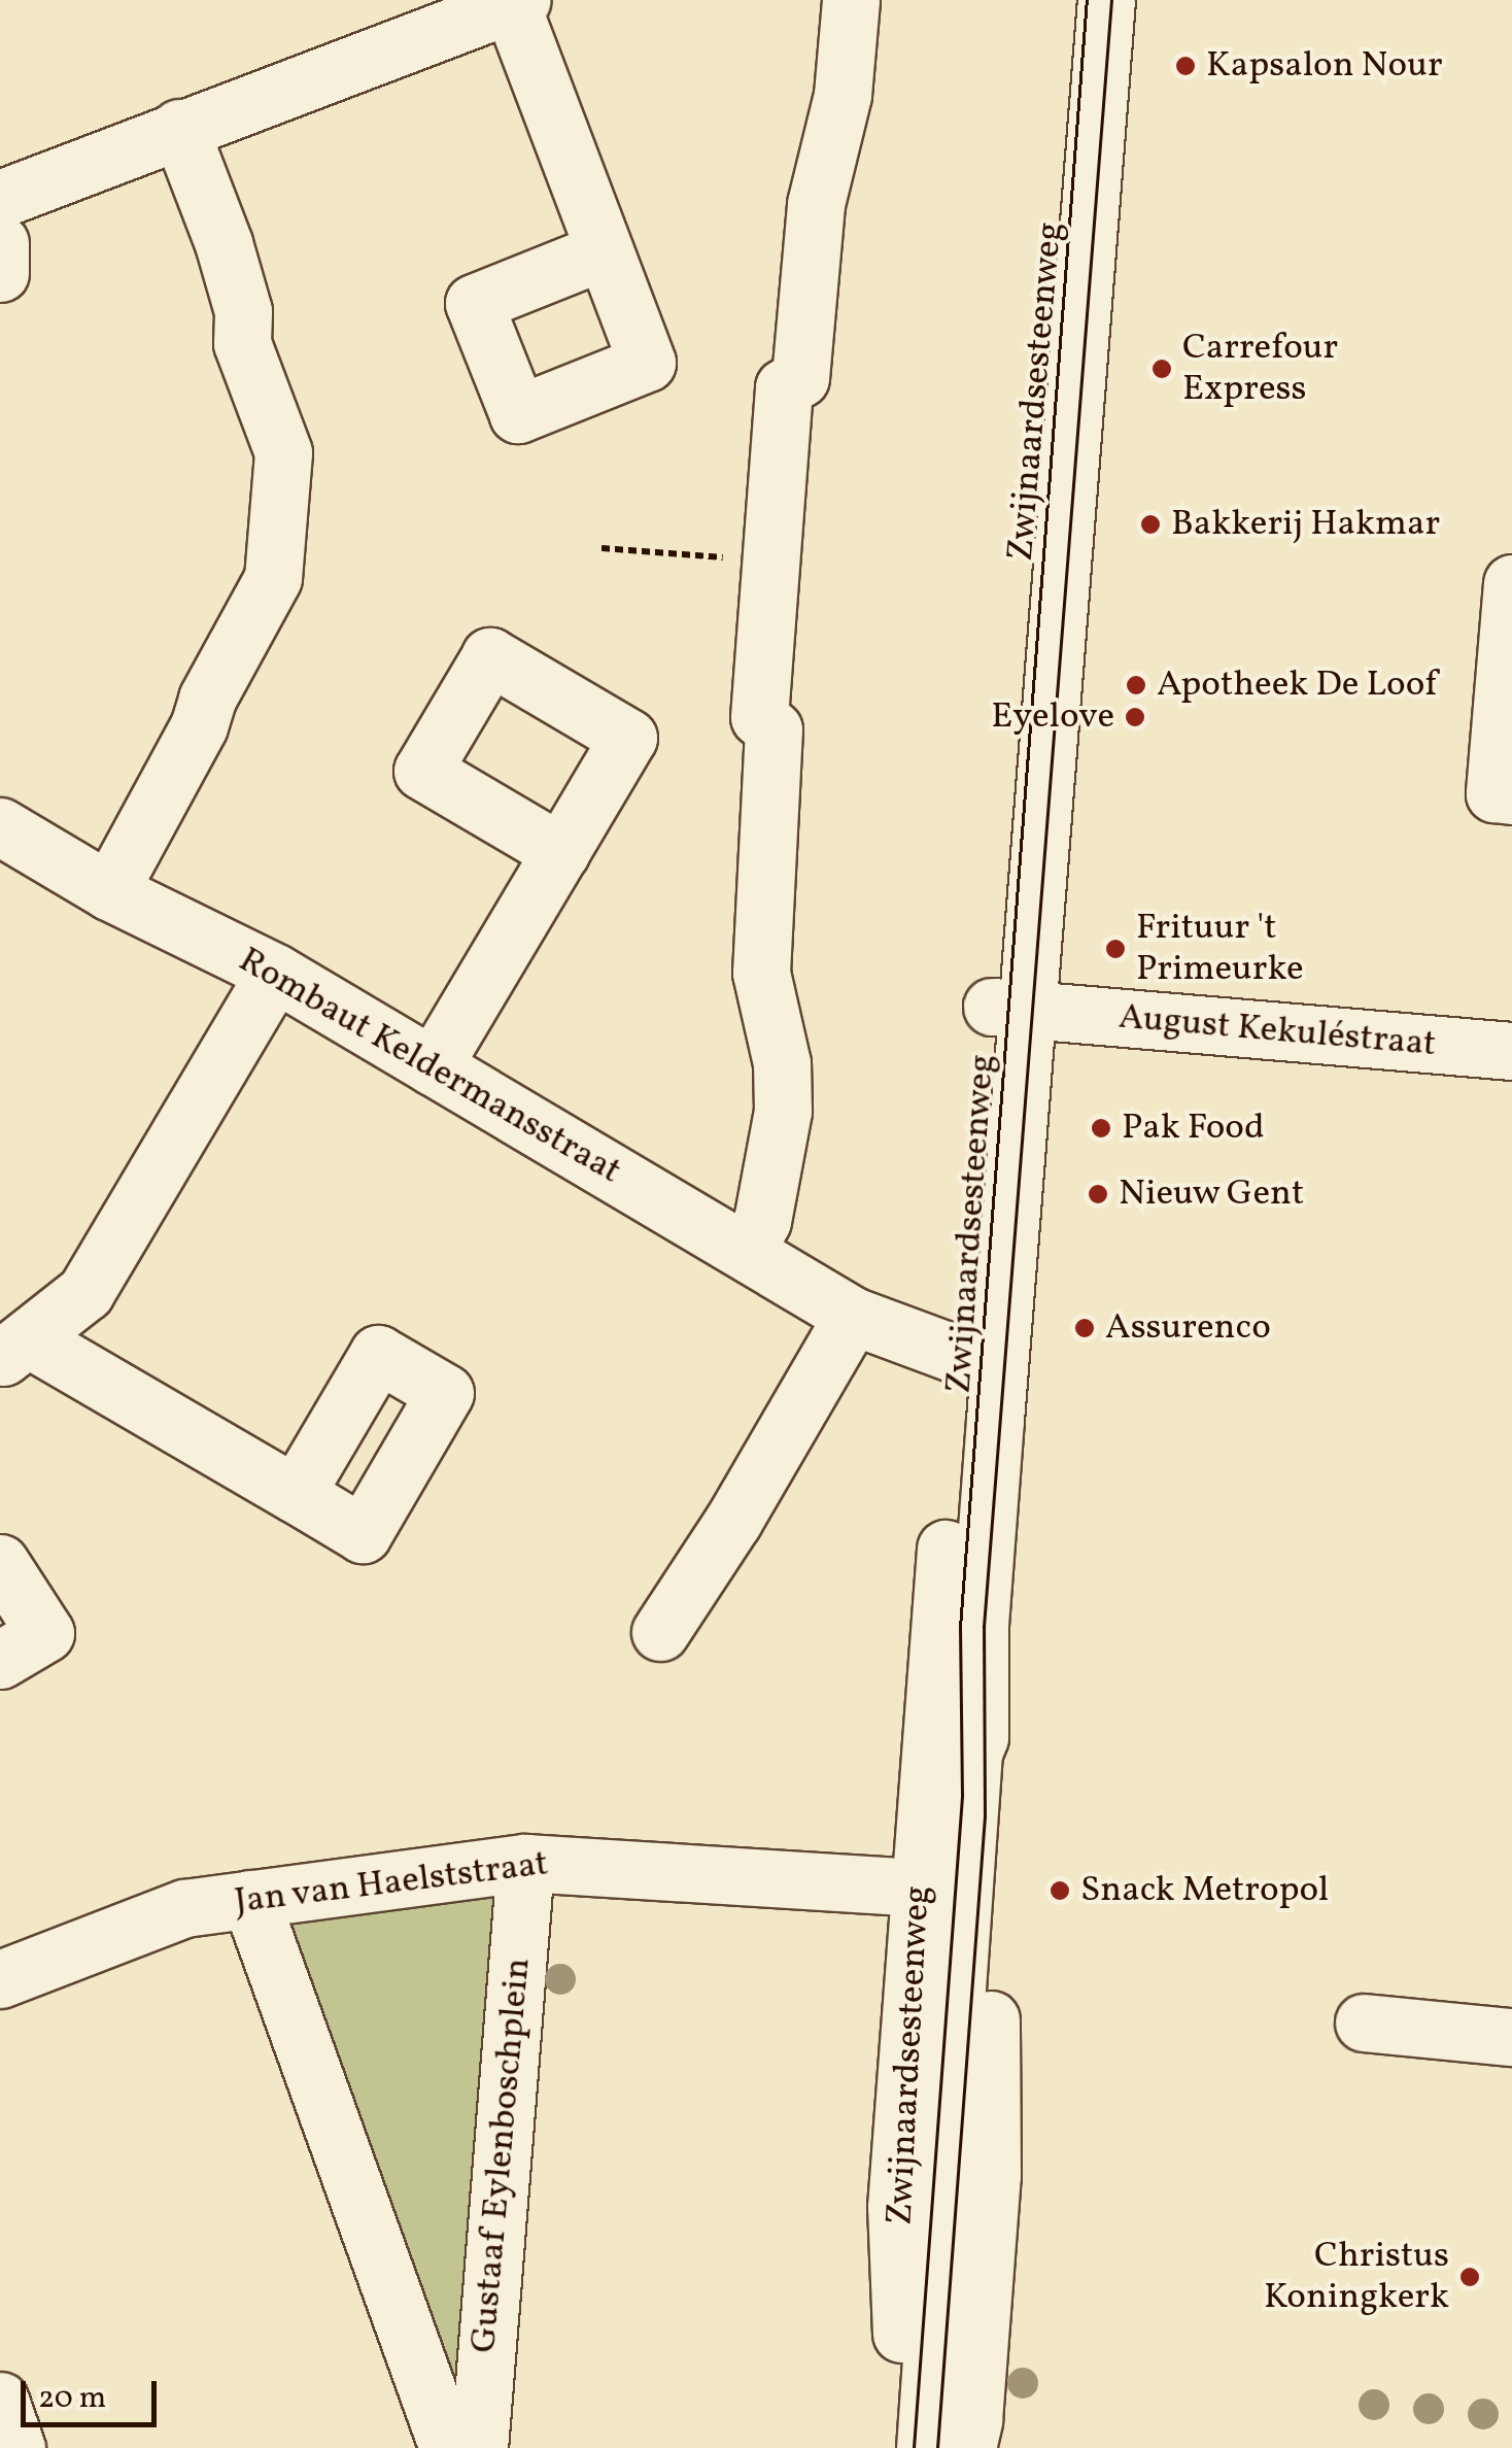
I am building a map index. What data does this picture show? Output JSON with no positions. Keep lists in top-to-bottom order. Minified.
{"streets":{"street":["Zwijnaardsesteenweg","August Kekuléstraat","Rombaut Keldermansstraat","Jan van Haelststraat","Gustaaf Eylenboschplein"]},"crossings":[["Zwijnaardsesteenweg","August Kekuléstraat"],["Zwijnaardsesteenweg","Rombaut Keldermansstraat"],["Zwijnaardsesteenweg","Jan van Haelststraat"],["Jan van Haelststraat","Gustaaf Eylenboschplein"]],"places":["Kapsalon Nour","Carrefour Express","Bakkerij Hakmar","Apotheek De Loof","Eyelove","Frituur 't Primeurke","Pak Food","Nieuw Gent","Assurenco","Snack Metropol","Christus Koningkerk"],"scale_bar":"20 m"}
